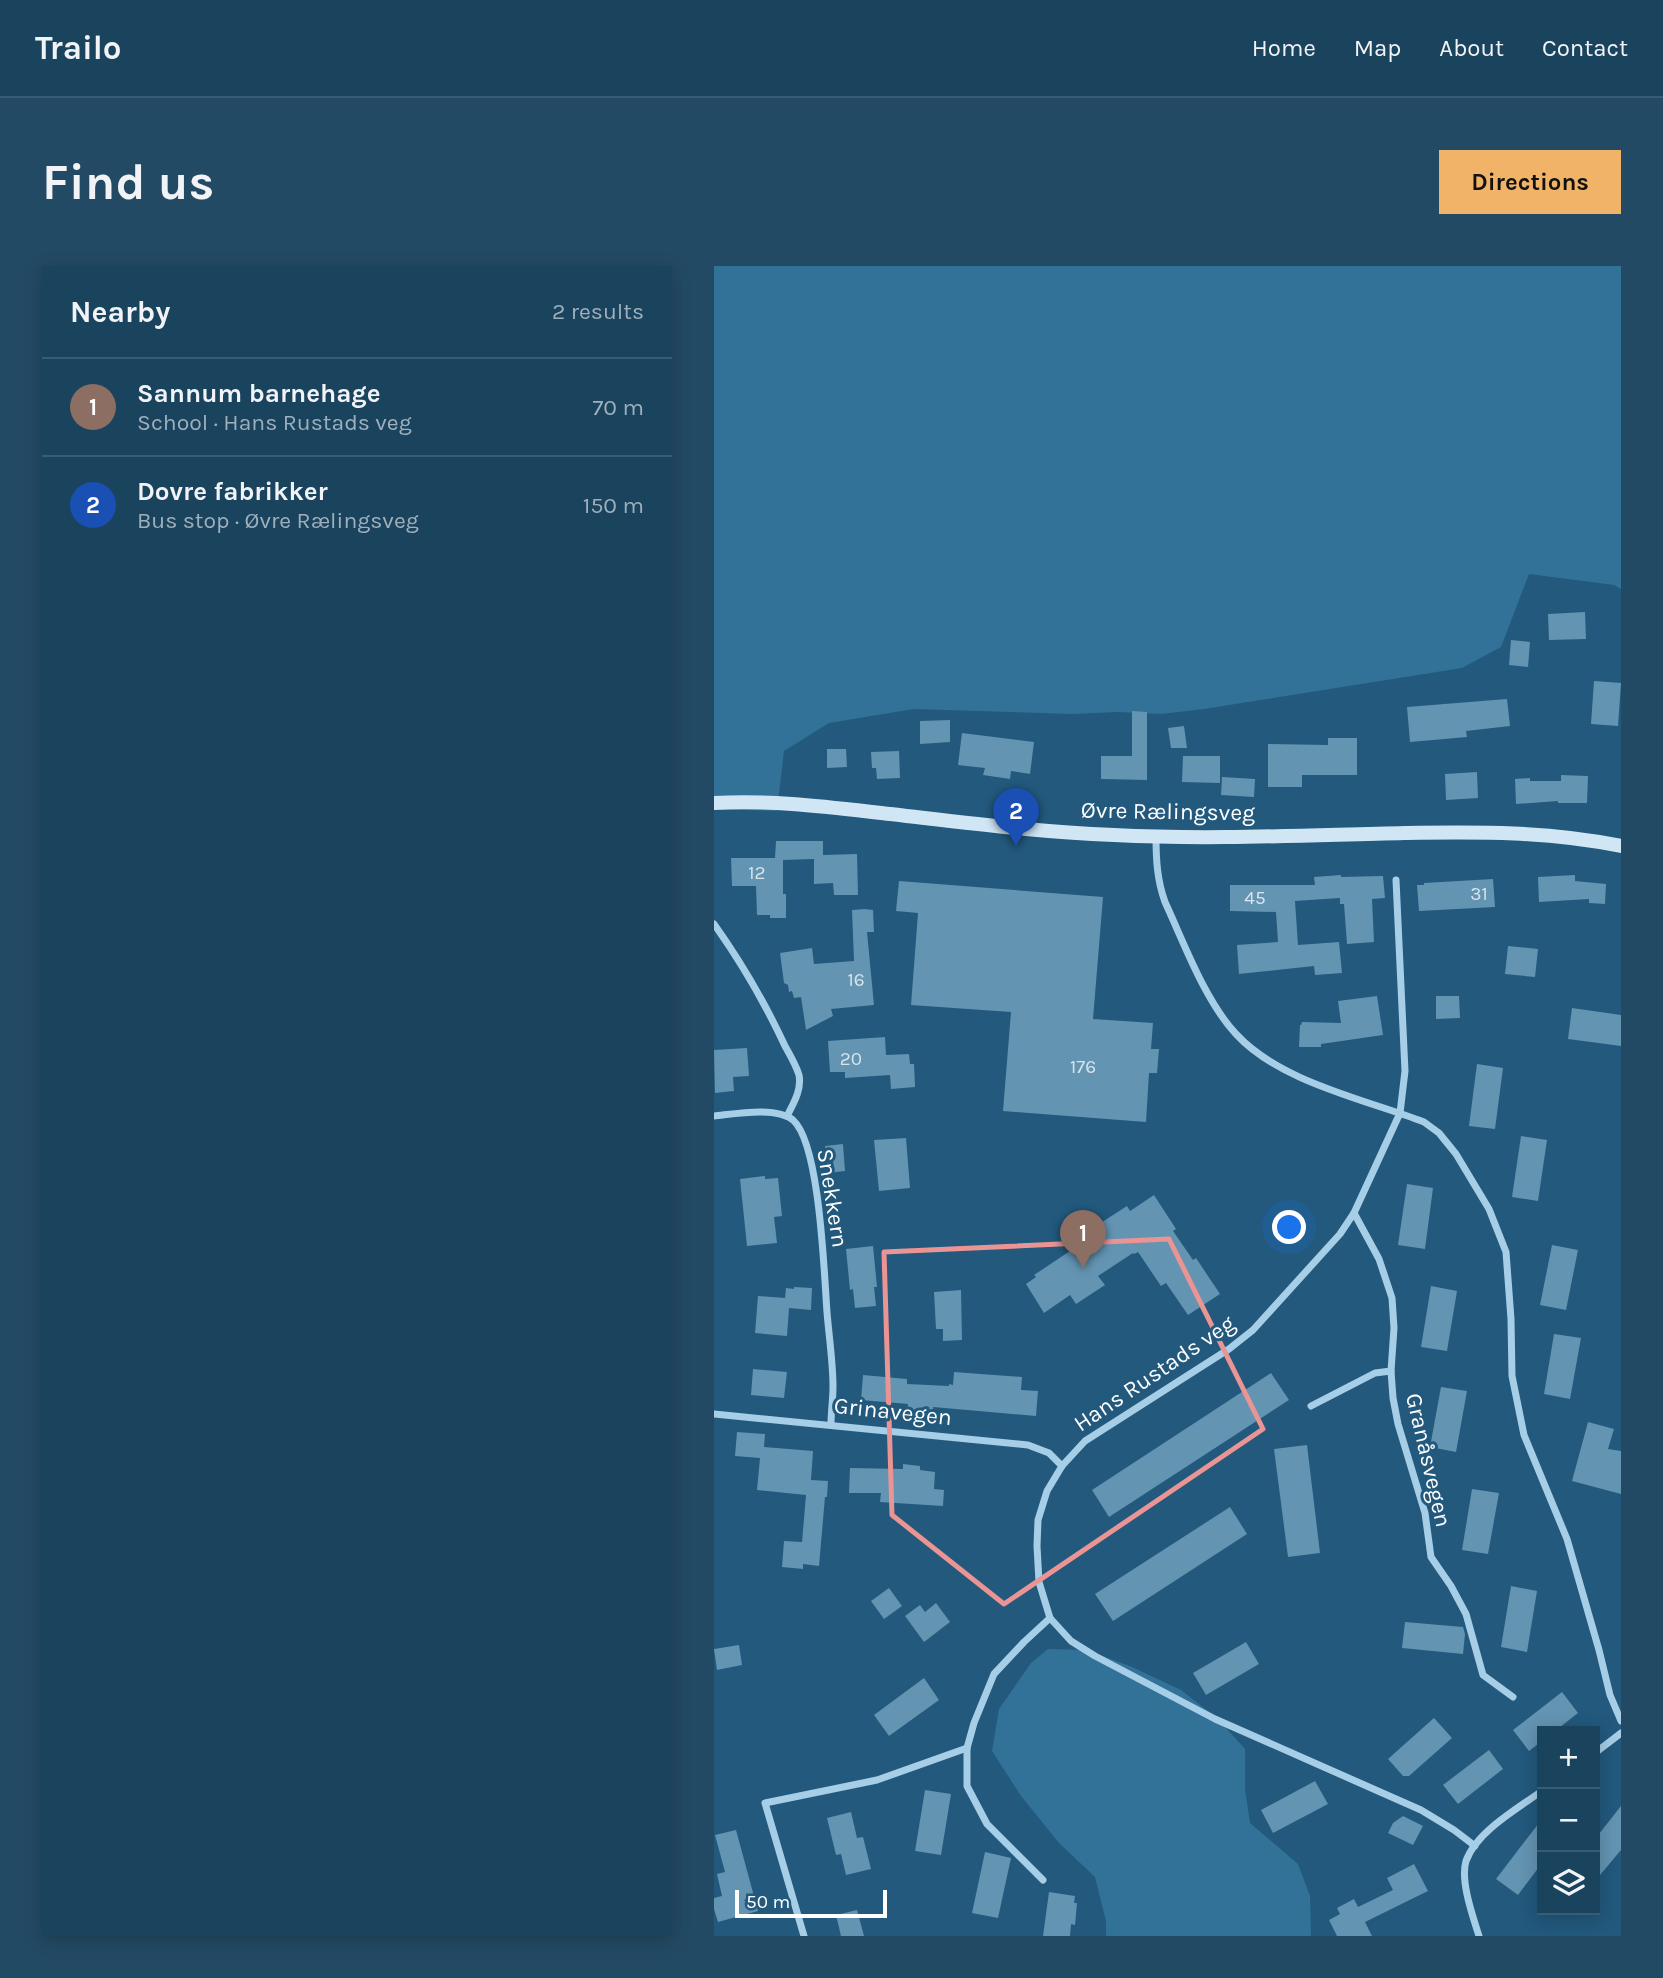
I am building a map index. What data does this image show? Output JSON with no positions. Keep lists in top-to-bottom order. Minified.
{"streets":{"main road":["Øvre Rælingsveg"],"street":["Snekkern","Hans Rustads veg","Grinavegen","Granåsvegen"]},"crossings":[["Snekkern","Grinavegen"],["Hans Rustads veg","Grinavegen"],["Hans Rustads veg","Granåsvegen"]],"house_numbers":["12","31","45","16","20","176"],"scale_bar":"50 m","page":{"header":"Trailo","nav":["Home","Map","About","Contact"],"buttons":"Directions","title":"Find us","heading":["Nearby","2 results"],"list":[{"mark":"1","name":"Sannum barnehage","note":"School · Hans Rustads veg","value":"70 m"},{"mark":"2","name":"Dovre fabrikker","note":"Bus stop · Øvre Rælingsveg","value":"150 m"}],"pins":["2","1"],"map_buttons":["+","−"],"scale":"50 m"}}
